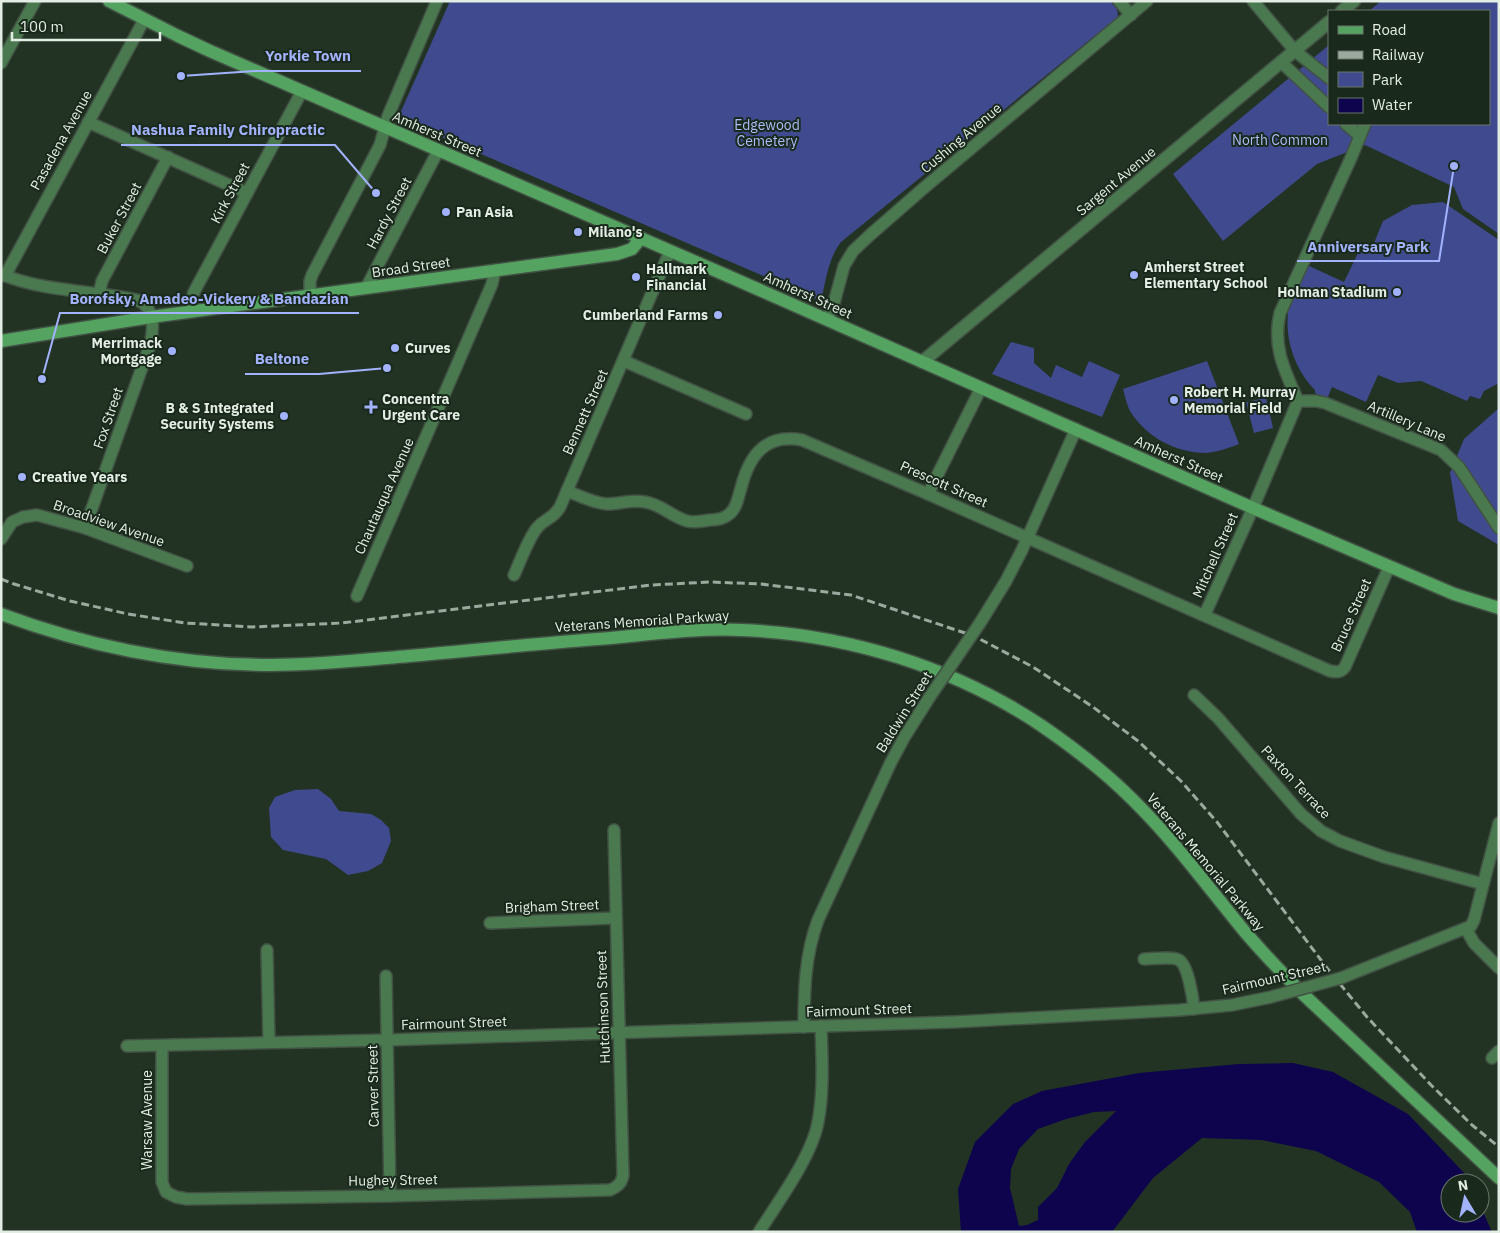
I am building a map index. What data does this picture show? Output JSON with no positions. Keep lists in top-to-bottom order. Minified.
{"streets":{"main road":["Amherst Street","Broad Street","Veterans Memorial Parkway"],"street":["Cushing Avenue","Pasadena Avenue","Sargent Avenue","Kirk Street","Hardy Street","Buker Street","Bennett Street","Fox Street","Artillery Lane","Prescott Street","Chautauqua Avenue","Broadview Avenue","Mitchell Street","Bruce Street","Baldwin Street","Paxton Terrace","Brigham Street","Fairmount Street","Hutchinson Street","Carver Street","Warsaw Avenue","Hughey Street"]},"crossings":[["Amherst Street","Cushing Avenue"],["Amherst Street","Pasadena Avenue"],["Amherst Street","Sargent Avenue"],["Amherst Street","Kirk Street"],["Amherst Street","Hardy Street"],["Amherst Street","Broad Street"],["Amherst Street","Bennett Street"],["Amherst Street","Mitchell Street"],["Amherst Street","Bruce Street"],["Amherst Street","Baldwin Street"],["Kirk Street","Broad Street"],["Hardy Street","Broad Street"],["Broad Street","Fox Street"],["Broad Street","Chautauqua Avenue"],["Bennett Street","Prescott Street"],["Fox Street","Broadview Avenue"],["Artillery Lane","Mitchell Street"],["Prescott Street","Mitchell Street"],["Prescott Street","Bruce Street"],["Prescott Street","Baldwin Street"],["Baldwin Street","Fairmount Street"],["Brigham Street","Hutchinson Street"],["Fairmount Street","Hutchinson Street"],["Fairmount Street","Carver Street"],["Fairmount Street","Warsaw Avenue"],["Hutchinson Street","Hughey Street"],["Carver Street","Hughey Street"],["Warsaw Avenue","Hughey Street"]],"parks":["Edgewood Cemetery","North Common"],"places":{"other":["Yorkie Town","Anniversary Park","Nashua Family Chiropractic","Pan Asia","Milano's","Amherst Street Elementary School","Hallmark Financial","Holman Stadium","Cumberland Farms","Curves","Merrimack Mortgage","Beltone","Borofsky, Amadeo-Vickery & Bandazian","Robert H. Murray Memorial Field","B & S Integrated Security Systems","Creative Years"],"health":["Concentra Urgent Care"]},"legend":["Road","Railway","Park","Water"],"scale_bar":"100 m","north":"top"}
